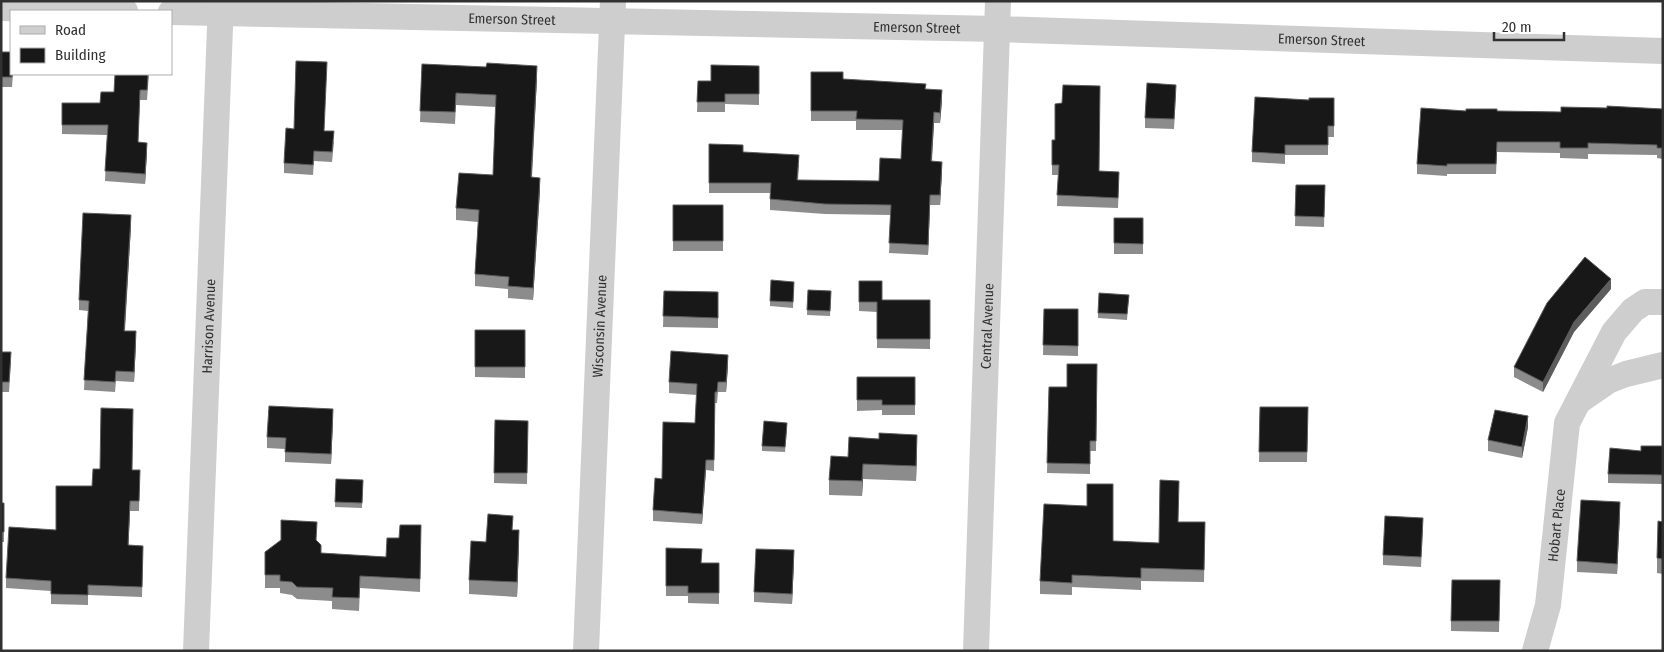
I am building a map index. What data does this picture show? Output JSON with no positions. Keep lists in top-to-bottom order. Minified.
{"streets":{"street":["Emerson Street","Harrison Avenue","Wisconsin Avenue","Central Avenue","Hobart Place"]},"crossings":[["Emerson Street","Harrison Avenue"],["Emerson Street","Wisconsin Avenue"],["Emerson Street","Central Avenue"]],"legend":["Road","Building"],"scale_bar":"20 m"}
